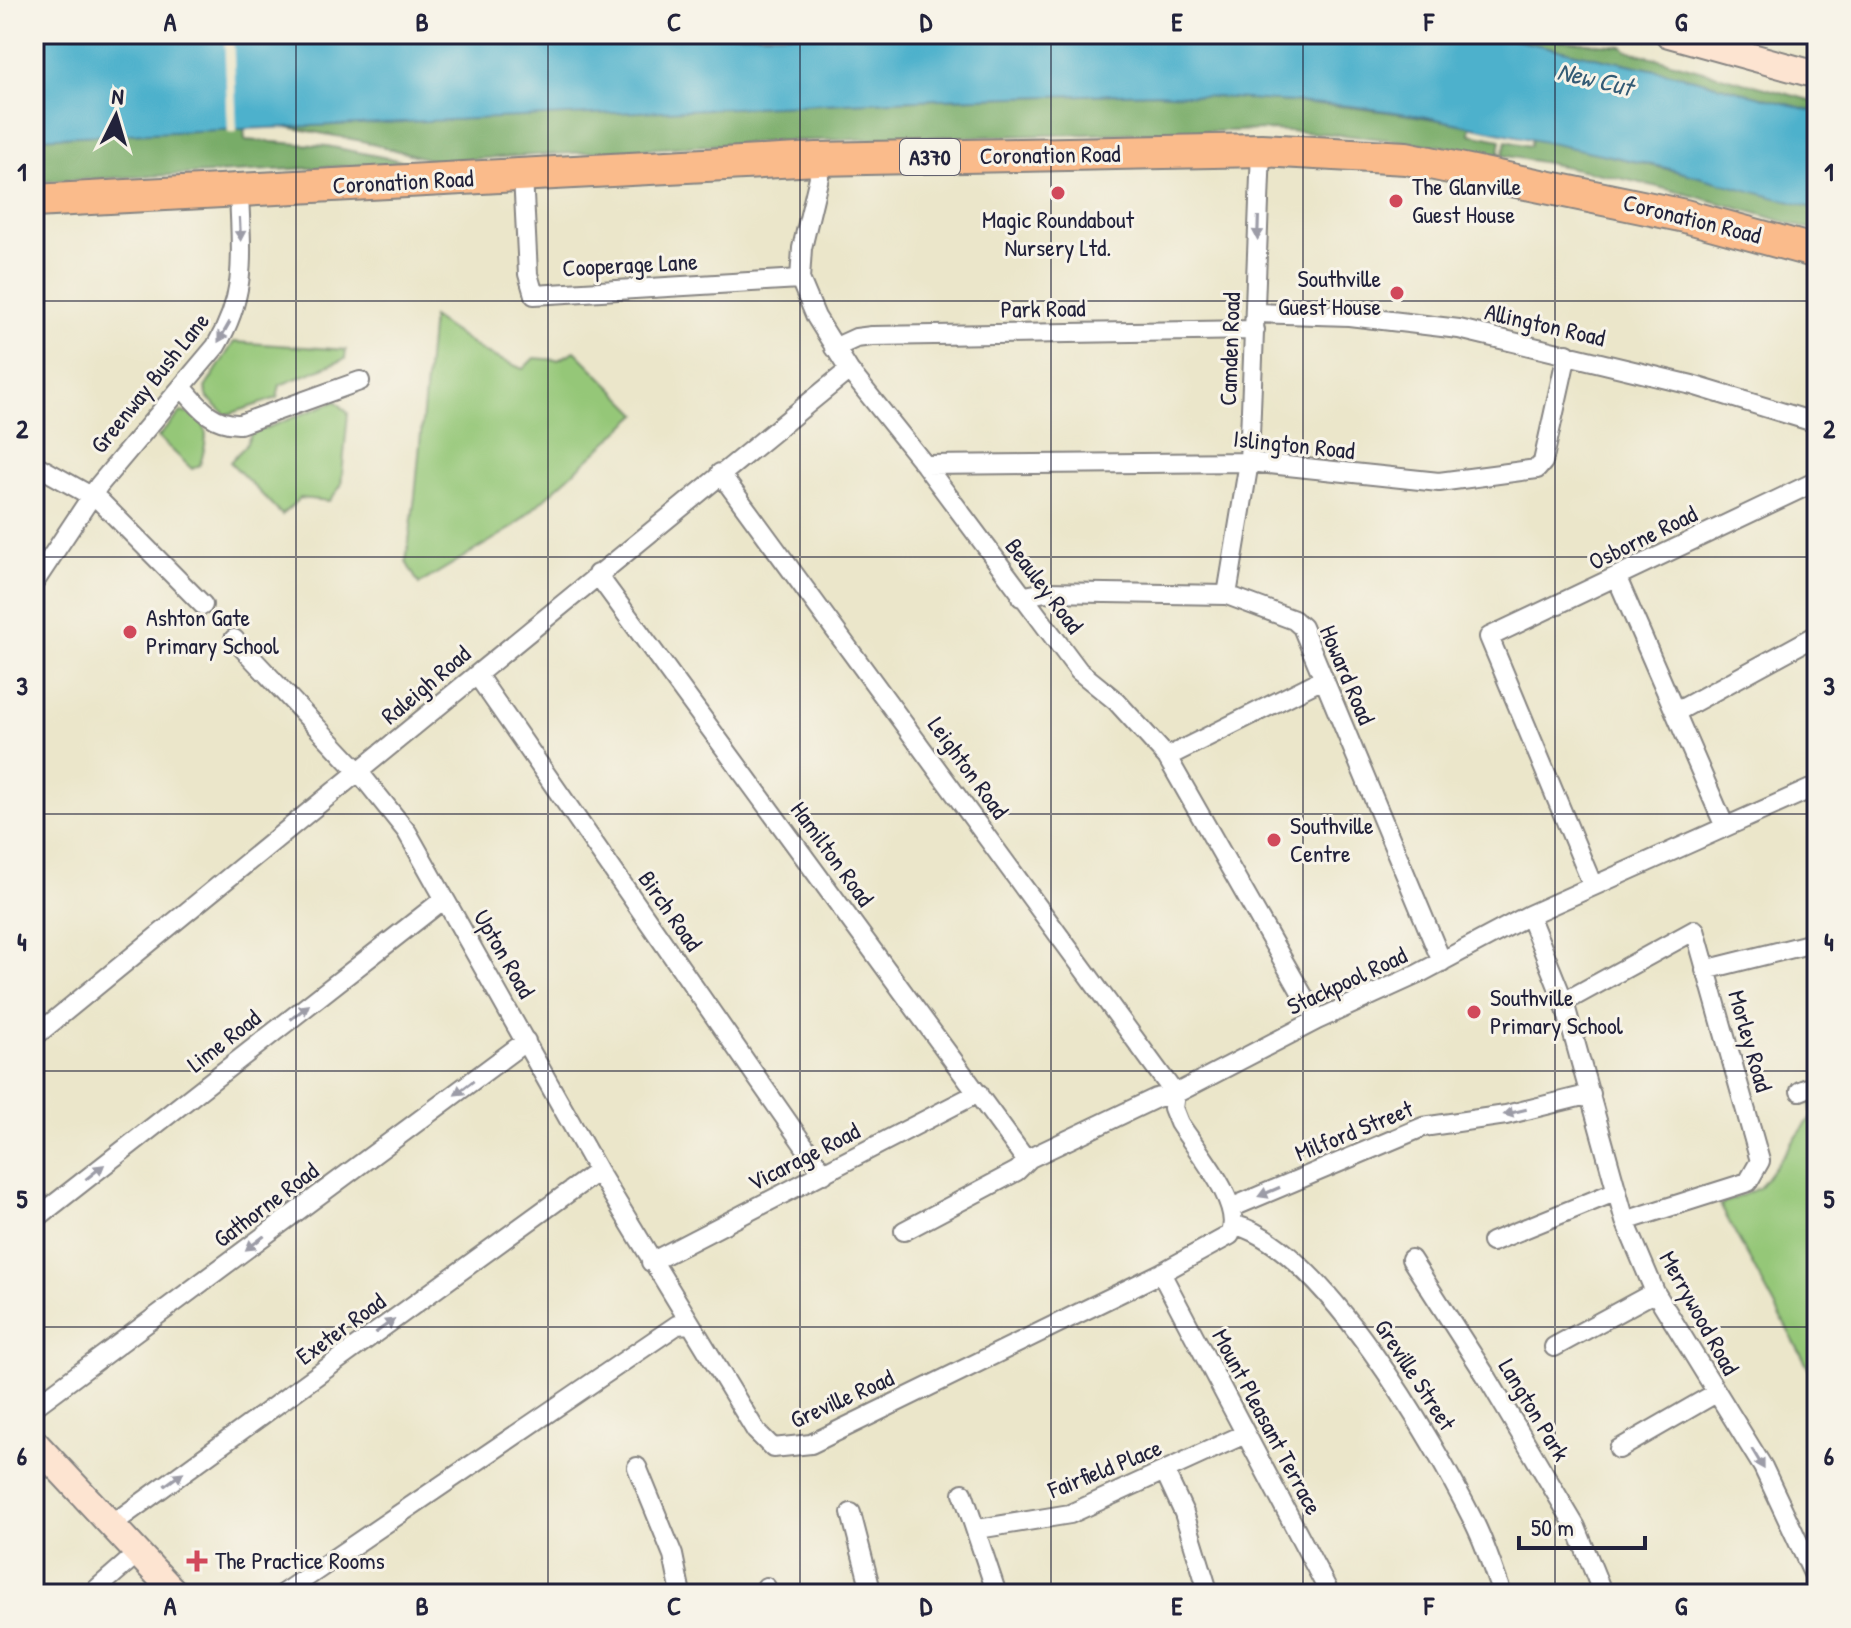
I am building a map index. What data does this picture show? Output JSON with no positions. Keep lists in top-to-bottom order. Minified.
{"streets":{"highway":["Coronation Road","A370"],"street":["Cooperage Lane","Park Road","Allington Road","Camden Road","Greenway Bush Lane","Islington Road","Osborne Road","Beauley Road","Howard Road","Raleigh Road","Leighton Road","Hamilton Road","Birch Road","Upton Road","Stackpool Road","Lime Road","Morley Road","Milford Street","Vicarage Road","Gathorne Road","Merrywood Road","Exeter Road","Greville Street","Greville Road","Langton Park","Mount Pleasant Terrace","Fairfield Place"]},"crossings":[["Coronation Road","Cooperage Lane"],["Coronation Road","Camden Road"],["Coronation Road","Greenway Bush Lane"],["Cooperage Lane","Beauley Road"],["Park Road","Allington Road"],["Park Road","Camden Road"],["Park Road","Beauley Road"],["Allington Road","Camden Road"],["Allington Road","Islington Road"],["Camden Road","Islington Road"],["Camden Road","Howard Road"],["Islington Road","Beauley Road"],["Osborne Road","Stackpool Road"],["Beauley Road","Howard Road"],["Beauley Road","Raleigh Road"],["Beauley Road","Stackpool Road"],["Howard Road","Stackpool Road"],["Raleigh Road","Leighton Road"],["Raleigh Road","Hamilton Road"],["Raleigh Road","Birch Road"],["Raleigh Road","Upton Road"],["Leighton Road","Stackpool Road"],["Hamilton Road","Stackpool Road"],["Hamilton Road","Vicarage Road"],["Birch Road","Vicarage Road"],["Upton Road","Lime Road"],["Upton Road","Vicarage Road"],["Upton Road","Gathorne Road"],["Upton Road","Exeter Road"],["Upton Road","Greville Road"],["Stackpool Road","Merrywood Road"],["Morley Road","Merrywood Road"],["Milford Street","Merrywood Road"],["Milford Street","Greville Street"],["Milford Street","Greville Road"],["Greville Street","Greville Road"],["Greville Road","Mount Pleasant Terrace"],["Mount Pleasant Terrace","Fairfield Place"]],"one_way":["Camden Road","Greenway Bush Lane","Lime Road","Gathorne Road"],"water":["New Cut"],"places":{"other":["Magic Roundabout Nursery Ltd.","The Glanville Guest House","Southville Guest House","Ashton Gate Primary School","Southville Centre","Southville Primary School"],"health":["The Practice Rooms"]},"scale_bar":"50 m","north":"top","grid":{"columns":["A","B","C","D","E","F","G"],"rows":["1","2","3","4","5","6"]}}
